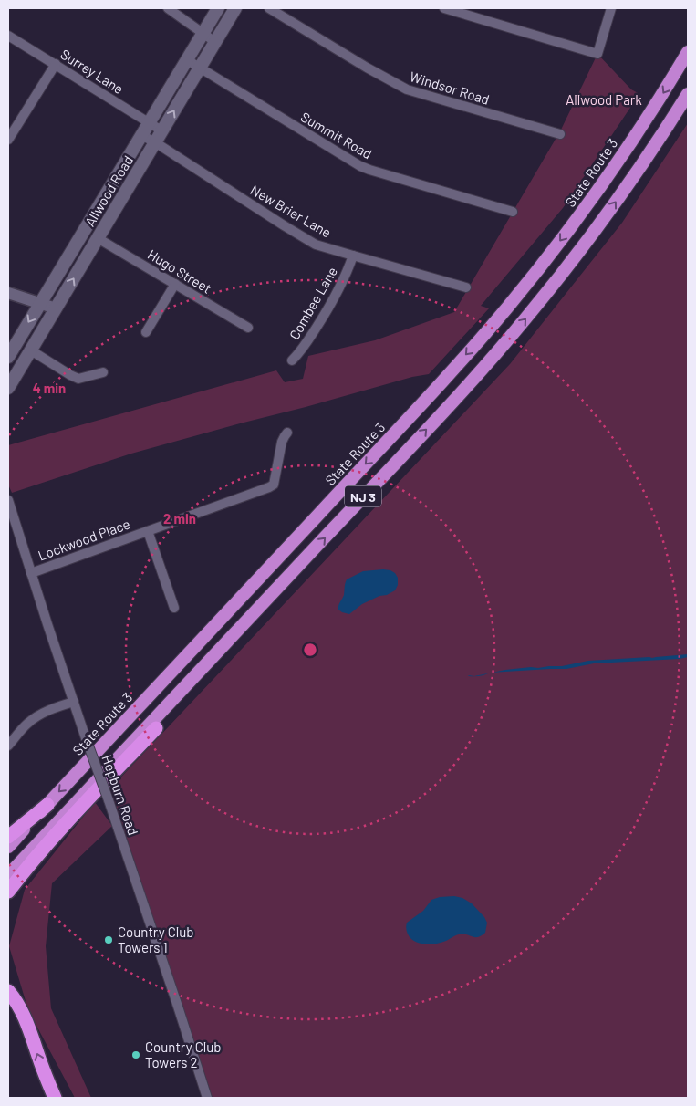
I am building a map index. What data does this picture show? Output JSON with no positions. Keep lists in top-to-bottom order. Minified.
{"streets":{"highway":["State Route 3","NJ 3"],"main road":["Allwood Road"],"street":["Surrey Lane","Windsor Road","Summit Road","New Brier Lane","Hugo Street","Combee Lane","Lockwood Place","Hepburn Road"]},"crossings":[["Surrey Lane","Allwood Road"],["Summit Road","Allwood Road"],["Allwood Road","New Brier Lane"],["Allwood Road","Hugo Street"],["New Brier Lane","Combee Lane"],["Lockwood Place","Hepburn Road"]],"parks":["Allwood Park"],"places":["Country Club Towers 1","Country Club Towers 2"],"rings":["4 min","2 min"]}
